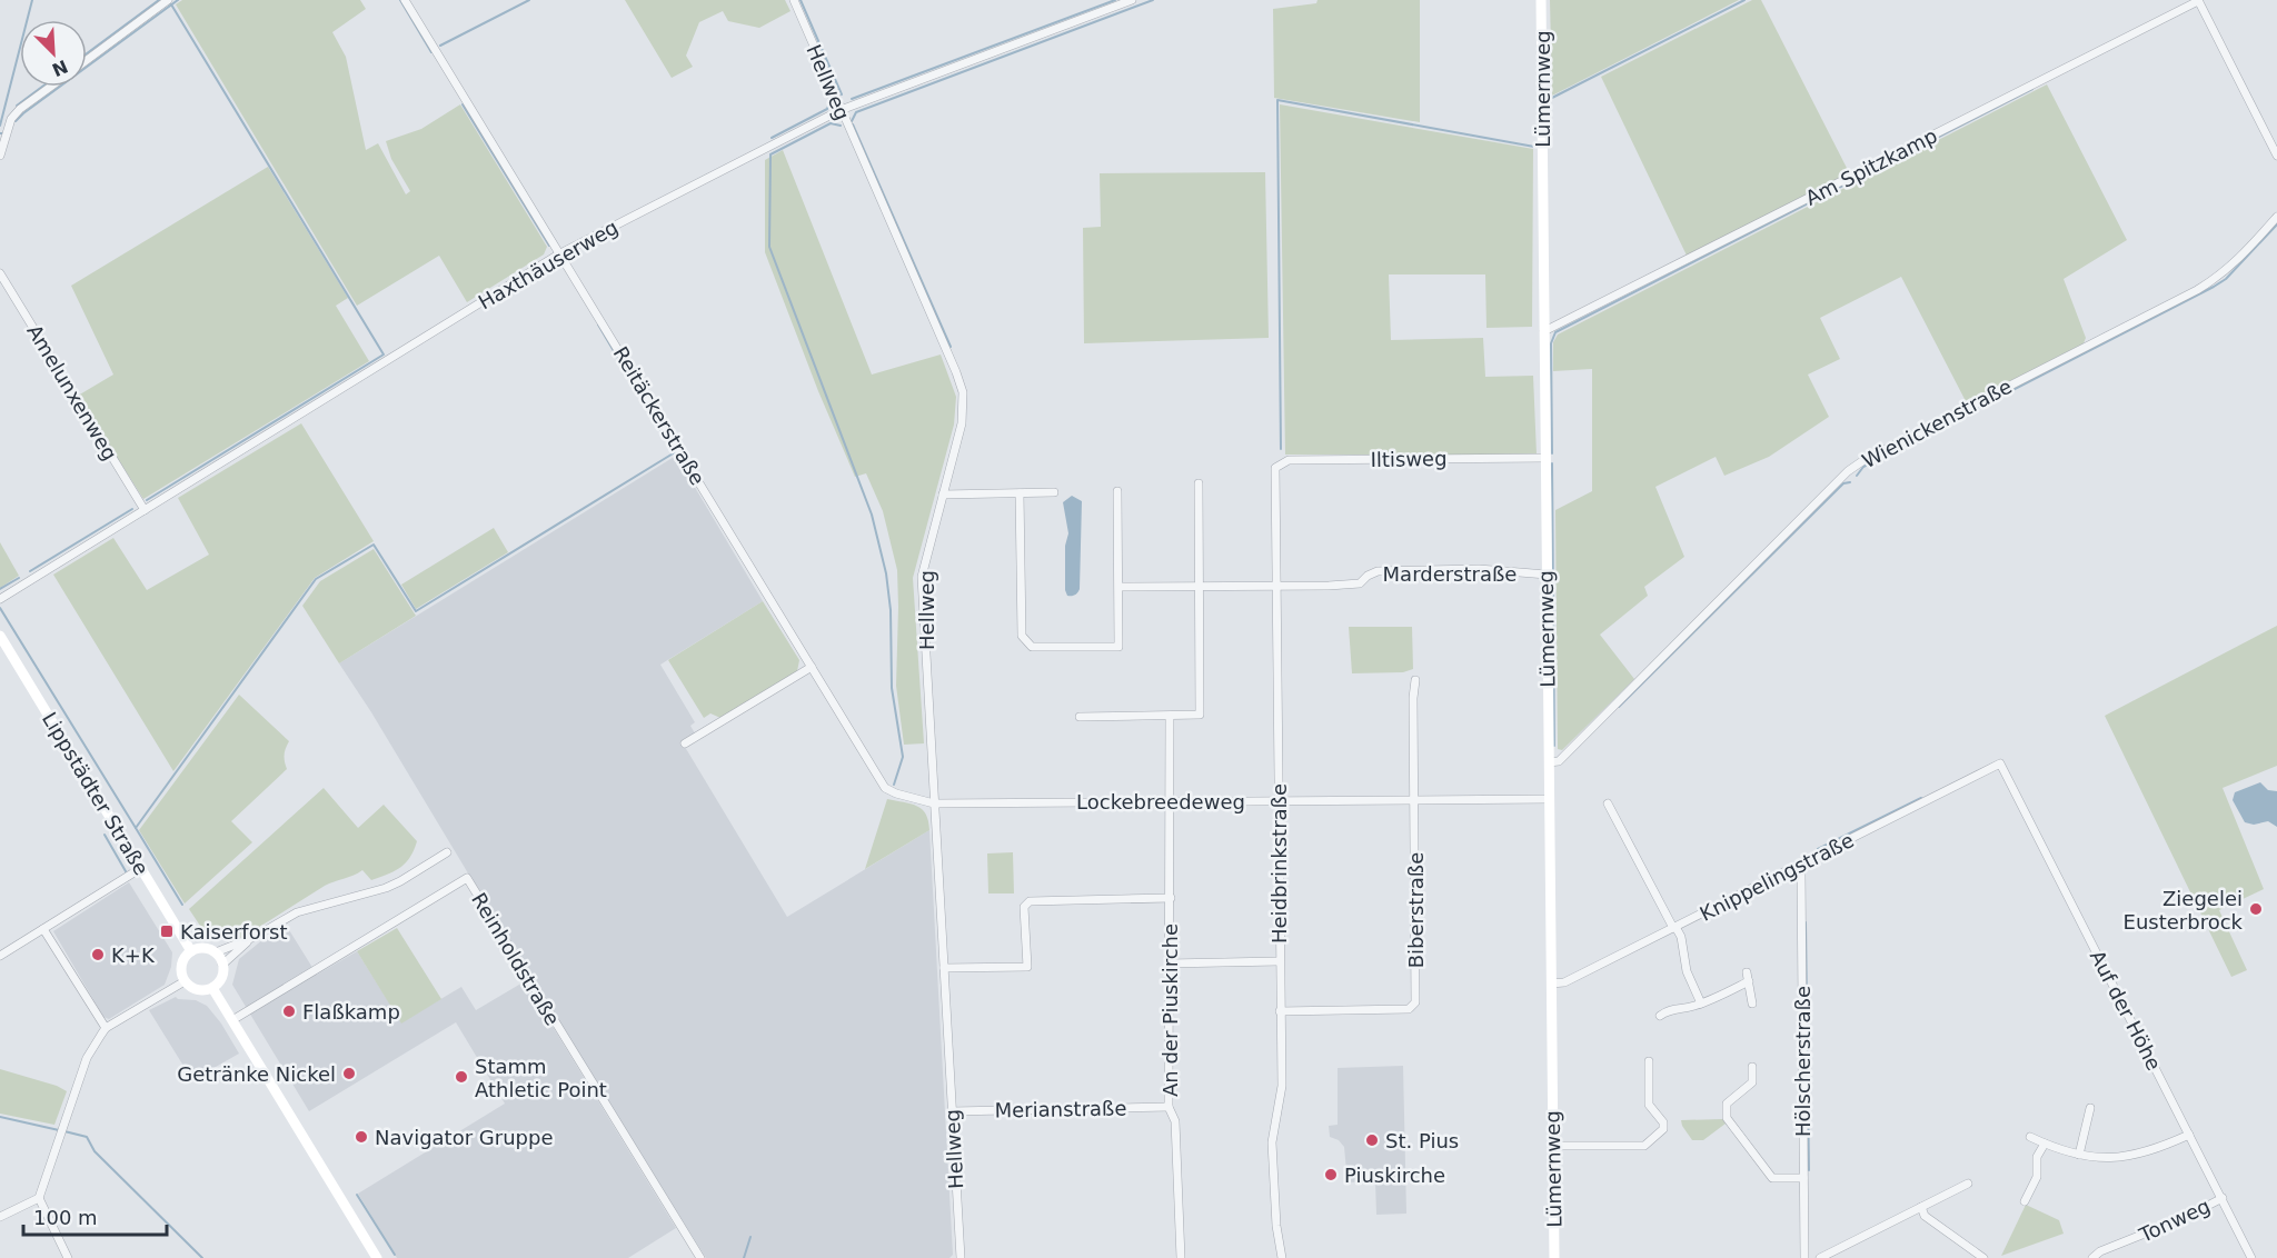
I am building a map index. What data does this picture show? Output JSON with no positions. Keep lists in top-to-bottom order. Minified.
{"streets":{"street":["Hellweg","Lümernweg","Am Spitzkamp","Haxthäuserweg","Amelunxenweg","Reitäckerstraße","Wienickenstraße","Iltisweg","Marderstraße","Lippstädter Straße","Lockebreedeweg","Heidbrinkstraße","Knippelingstraße","Biberstraße","Reinholdstraße","An der Piuskirche","Auf der Höhe","Hölscherstraße","Merianstraße","Tonweg"]},"crossings":[["Hellweg","Haxthäuserweg"],["Hellweg","Reitäckerstraße"],["Hellweg","Lockebreedeweg"],["Hellweg","Merianstraße"],["Lümernweg","Am Spitzkamp"],["Lümernweg","Wienickenstraße"],["Lümernweg","Iltisweg"],["Lümernweg","Marderstraße"],["Lümernweg","Lockebreedeweg"],["Lümernweg","Knippelingstraße"],["Haxthäuserweg","Amelunxenweg"],["Haxthäuserweg","Reitäckerstraße"],["Reitäckerstraße","Lockebreedeweg"],["Iltisweg","Heidbrinkstraße"],["Marderstraße","Heidbrinkstraße"],["Lockebreedeweg","Heidbrinkstraße"],["Lockebreedeweg","Biberstraße"],["Lockebreedeweg","An der Piuskirche"],["Heidbrinkstraße","Biberstraße"],["Knippelingstraße","Auf der Höhe"],["Knippelingstraße","Hölscherstraße"],["An der Piuskirche","Merianstraße"],["Auf der Höhe","Tonweg"]],"places":{"other":["Ziegelei Eusterbrock","K+K","Flaßkamp","Getränke Nickel","Stamm Athletic Point","Navigator Gruppe","St. Pius","Piuskirche"],"transit":["Kaiserforst"]},"scale_bar":"100 m","north":"bottom right"}
